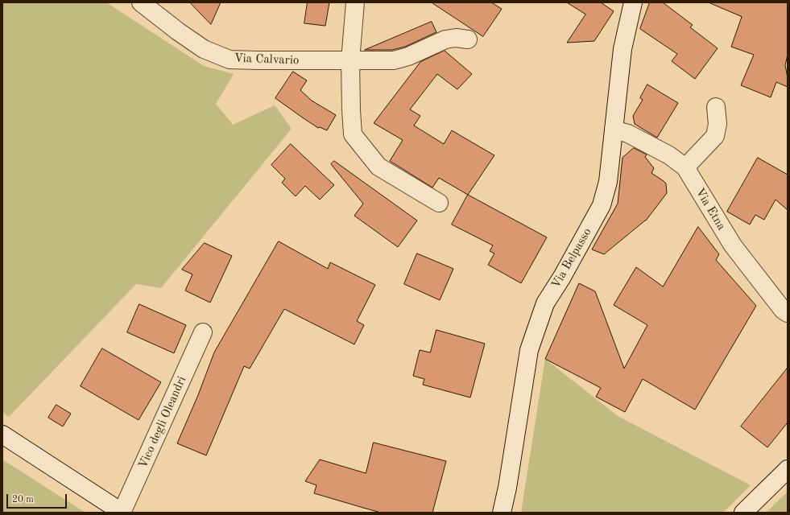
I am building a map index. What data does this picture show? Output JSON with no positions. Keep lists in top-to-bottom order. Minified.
{"streets":{"street":["Via Calvario","Via Etna","Via Belpasso","Vico degli Oleandri"]},"crossings":[["Via Etna","Via Belpasso"]],"scale_bar":"20 m"}
